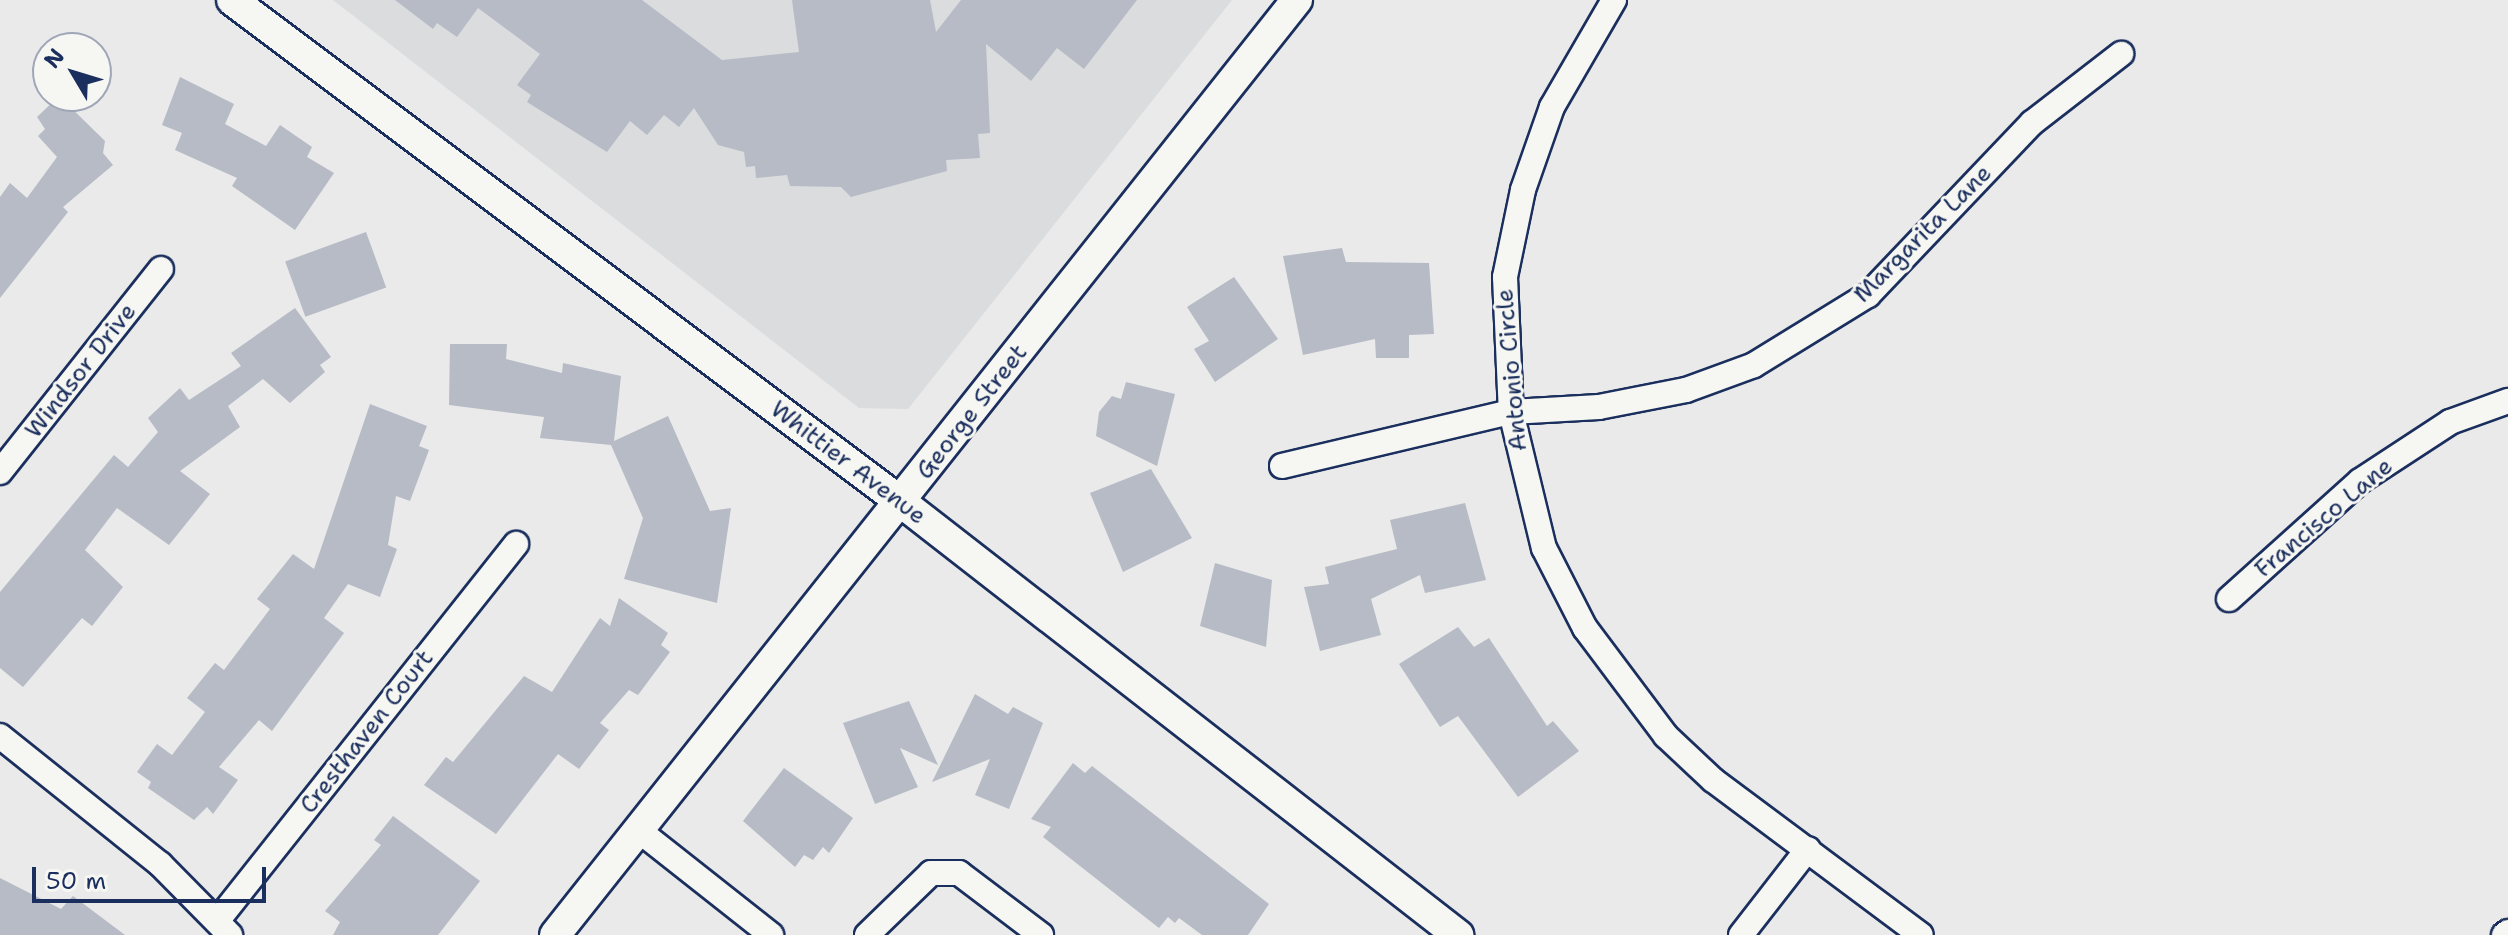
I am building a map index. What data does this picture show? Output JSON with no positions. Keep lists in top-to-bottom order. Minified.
{"streets":{"street":["Margarita Lane","Antonio Circle","Windsor Drive","George Street","Whittier Avenue","Francisco Lane","Cresthaven Court"]},"crossings":[["Margarita Lane","Antonio Circle"],["George Street","Whittier Avenue"]],"scale_bar":"50 m","north":"top left"}
